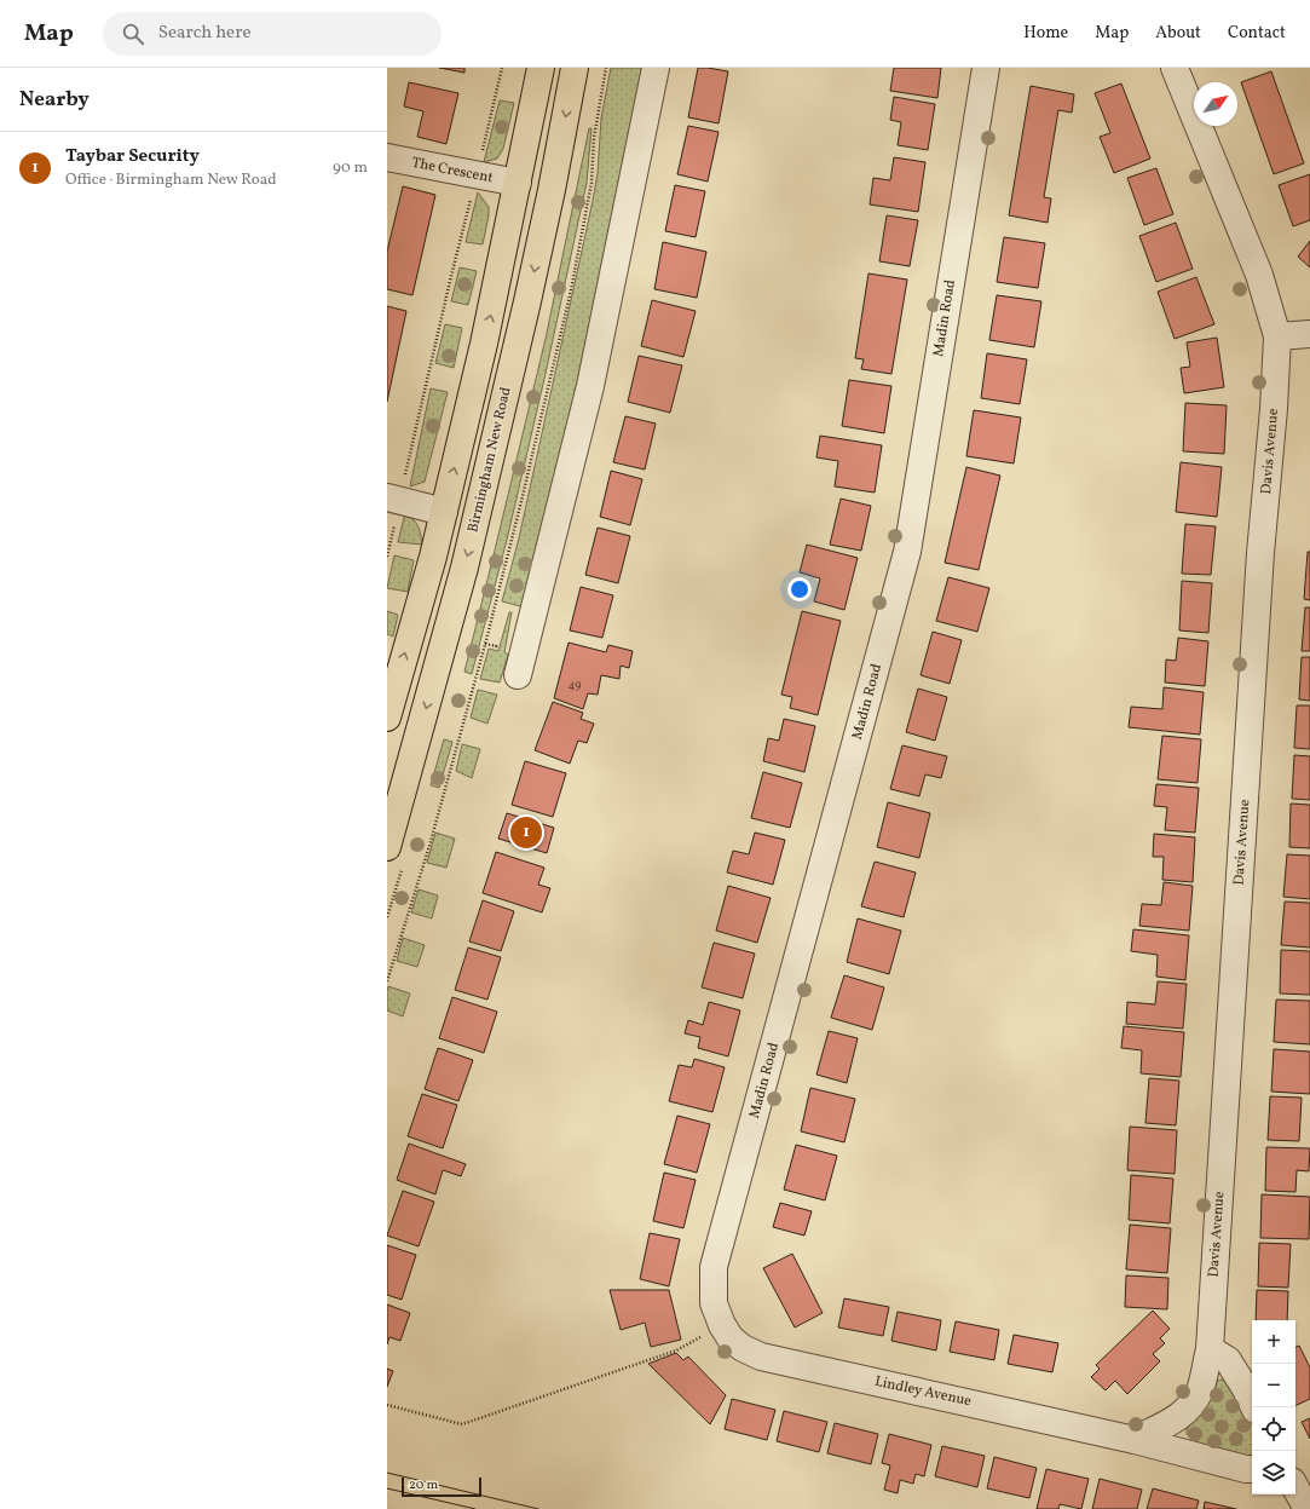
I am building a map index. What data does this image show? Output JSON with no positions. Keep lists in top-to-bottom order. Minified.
{"streets":{"highway":["Birmingham New Road"],"street":["The Crescent","Madin Road","Davis Avenue","Lindley Avenue"]},"crossings":[["Madin Road","Lindley Avenue"]],"house_numbers":["49"],"scale_bar":"20 m","north":"top right","page":{"header":"Map","search":"Search here","nav":["Home","Map","About","Contact"],"heading":"Nearby","list":[{"mark":"1","name":"Taybar Security","note":"Office · Birmingham New Road","value":"90 m"}],"pins":"1","map_buttons":["+","−"],"scale":"20 m"}}
